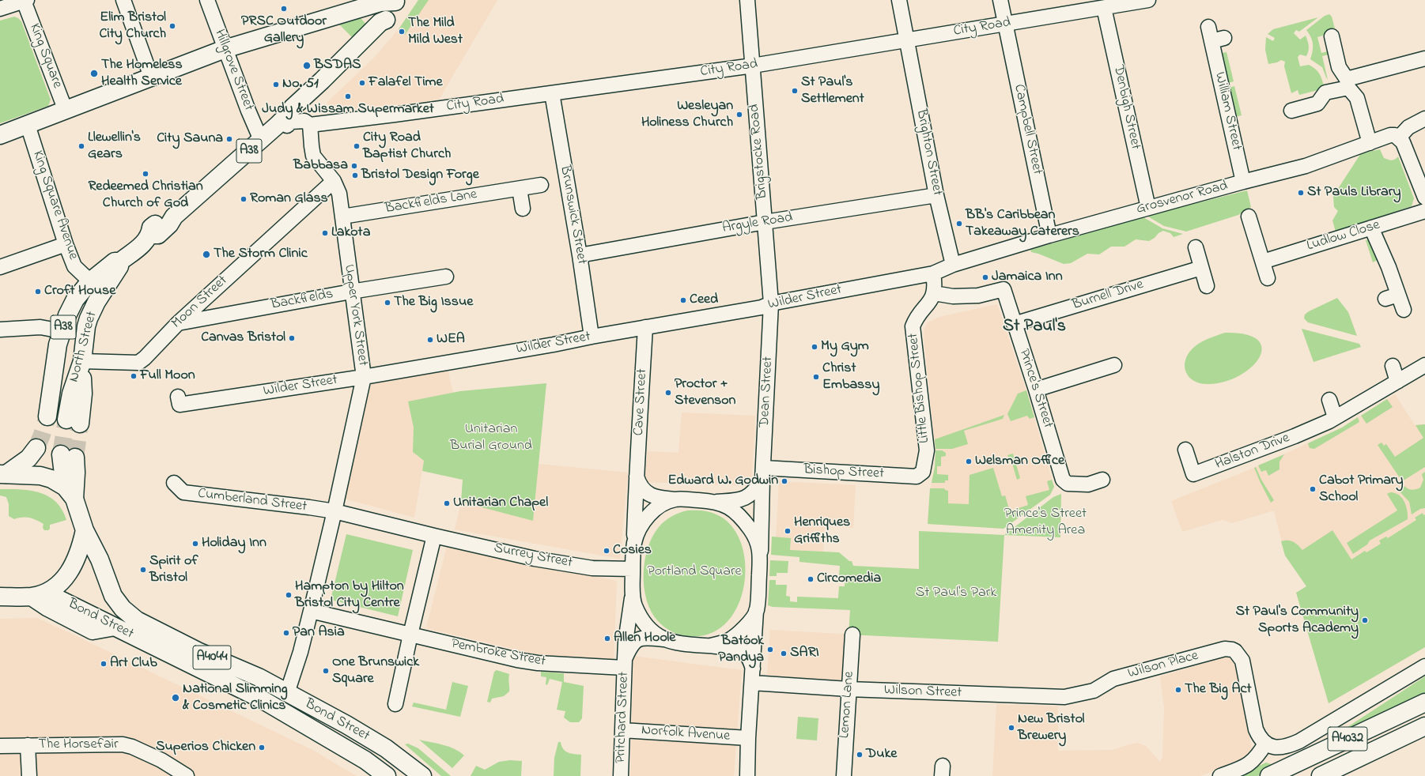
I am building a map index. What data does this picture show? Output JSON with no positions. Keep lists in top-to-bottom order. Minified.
{"streets":{"main road":["A38","North Street","Bond Street","A4044","A4032"],"street":["City Road","King Square","Hillgrove Street","Denbigh Street","William Street","Campbell Street","Brigstocke Road","Brighton Street","Grosvenor Road","Backfields Lane","King Square Avenue","Brunswick Street","Argyle Road","Ludlow Close","Burnell Drive","Wilder Street","Backfields","Moon Street","Upper York Street","Little Bishop Street","Prince's Street","Dean Street","Cave Street","Halston Drive","Bishop Street","Cumberland Street","Surrey Street","Pembroke Street","Wilson Place","Wilson Street","Lemon Lane","Pritchard Street","Norfolk Avenue","The Horsefair"]},"crossings":[["City Road","Denbigh Street"],["City Road","Campbell Street"],["City Road","A38"],["City Road","Brigstocke Road"],["City Road","Brighton Street"],["City Road","Brunswick Street"],["City Road","Upper York Street"],["Hillgrove Street","A38"],["Hillgrove Street","North Street"],["Denbigh Street","Grosvenor Road"],["William Street","Grosvenor Road"],["Campbell Street","Grosvenor Road"],["A38","North Street"],["Brigstocke Road","Argyle Road"],["Brigstocke Road","Wilder Street"],["Brigstocke Road","Dean Street"],["Brighton Street","Grosvenor Road"],["Brighton Street","Argyle Road"],["Grosvenor Road","Wilder Street"],["Backfields Lane","Upper York Street"],["King Square Avenue","North Street"],["Brunswick Street","Argyle Road"],["Brunswick Street","Wilder Street"],["Burnell Drive","Prince's Street"],["Wilder Street","Upper York Street"],["Wilder Street","Dean Street"],["Wilder Street","Cave Street"],["Backfields","Moon Street"],["Backfields","Upper York Street"],["Moon Street","Upper York Street"],["Moon Street","North Street"],["Upper York Street","Cumberland Street"],["Upper York Street","Bond Street"],["Upper York Street","Pembroke Street"],["Little Bishop Street","Prince's Street"],["Little Bishop Street","Bishop Street"],["Dean Street","Bishop Street"],["Cumberland Street","Surrey Street"],["Pembroke Street","Pritchard Street"],["Wilson Place","Wilson Street"],["Wilson Street","Lemon Lane"],["Pritchard Street","Norfolk Avenue"]],"districts":["St Paul's"],"parks":["Unitarian Burial Ground","Prince's Street Amenity Area","Portland Square","St Paul's Park"],"places":["PRSC Outdoor Gallery","Elim Bristol City Church","The Mild Mild West","BSDAS","The Homeless Health Service","Falafel Time","No. 51","St Paul's Settlement","Judy & Wissam Supermarket","Wesleyan Holiness Church","City Sauna","Llewellin's Gears","City Road Baptist Church","Babbasa","Redeemed Christian Church of God","Bristol Design Forge","St Pauls Library","Roman Glass","BB's Caribbean Takeaway Caterers","Lakota","The Storm Clinic","Jamaica Inn","Croft House","Ceed","The Big Issue","Canvas Bristol","WEA","My Gym","Full Moon","Christ Embassy","Proctor + Stevenson","Welsman Office","Edward W. Godwin","Cabot Primary School","Unitarian Chapel","Henriques Griffiths","Holiday Inn","Cosies","Spirit of Bristol","Circomedia","Hampton by Hilton Bristol City Centre","St Paul's Community Sports Academy","Pan Asia","Allen Hoole","Batook Pandya","SARI","Art Club","One Brunswick Square","The Big Act","National Slimming & Cosmetic Clinics","New Bristol Brewery","Superios Chicken","Duke"]}
